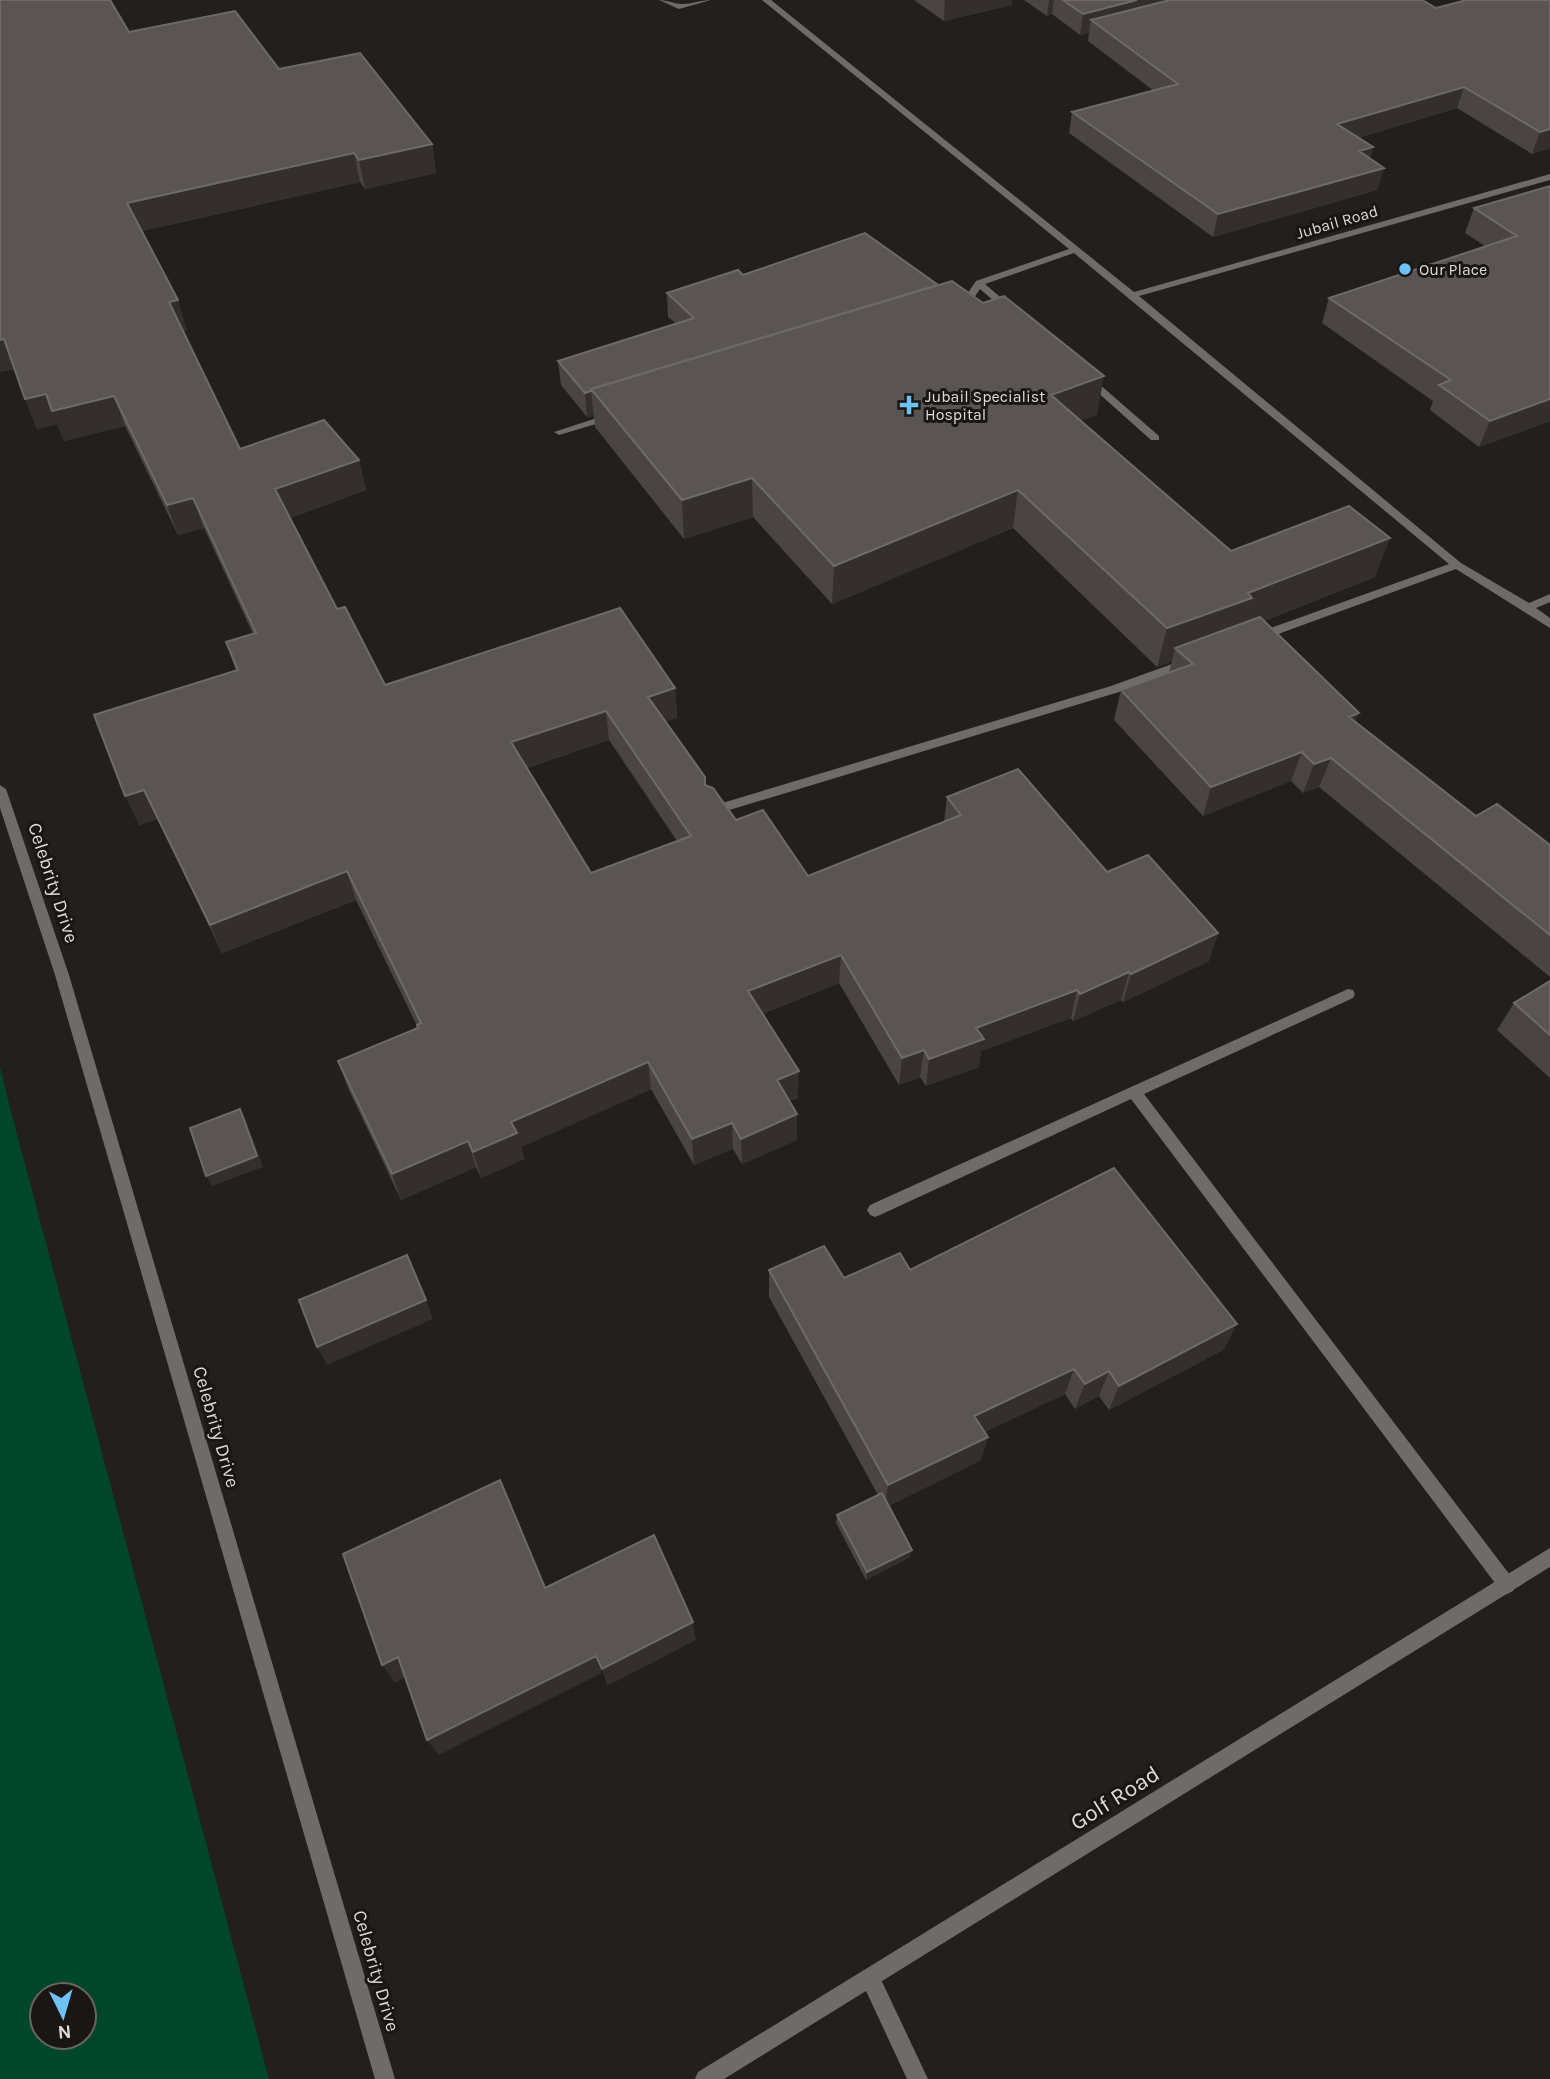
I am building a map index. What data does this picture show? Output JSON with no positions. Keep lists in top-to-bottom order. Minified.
{"streets":{"street":["Jubail Road","Celebrity Drive","Golf Road"]},"places":{"other":["Our Place"],"health":["Jubail Specialist Hospital"]},"north":"bottom"}
